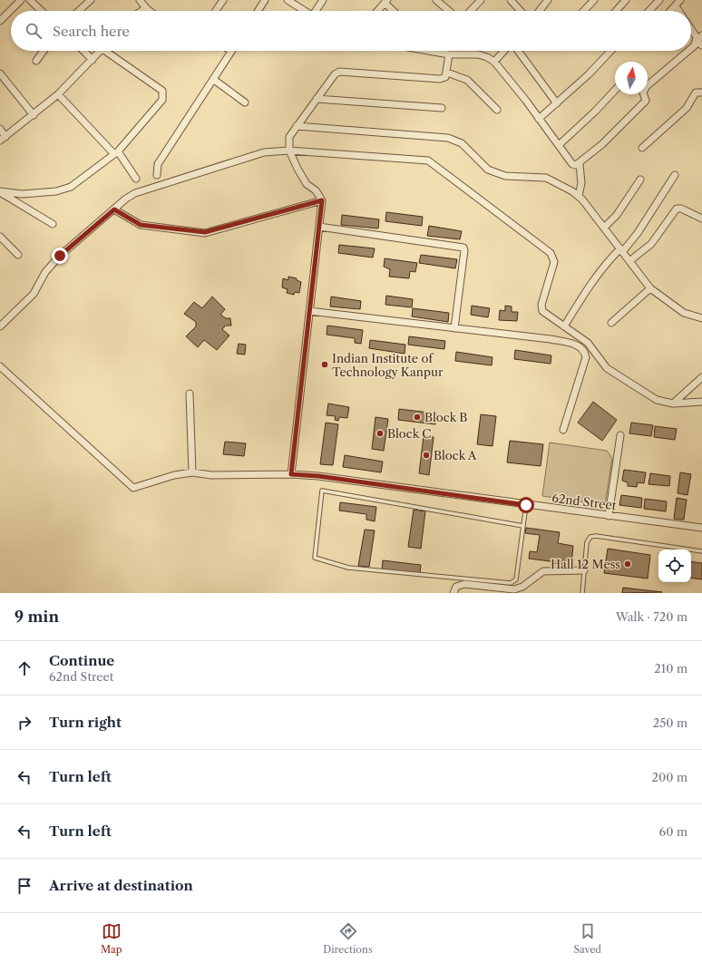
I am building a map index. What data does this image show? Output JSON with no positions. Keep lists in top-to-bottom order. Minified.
{"streets":{"street":["62nd Street"]},"places":["Indian Institute of Technology Kanpur","Block B","Block C","Block A","Hall 12 Mess"],"north":"top","page":{"search":"Search here","heading":["9 min","Walk · 720 m"],"list":[["Continue","62nd Street","210 m"],["Turn right","250 m"],["Turn left","200 m"],["Turn left","60 m"],"Arrive at destination"],"nav":["Map","Directions","Saved"]}}
